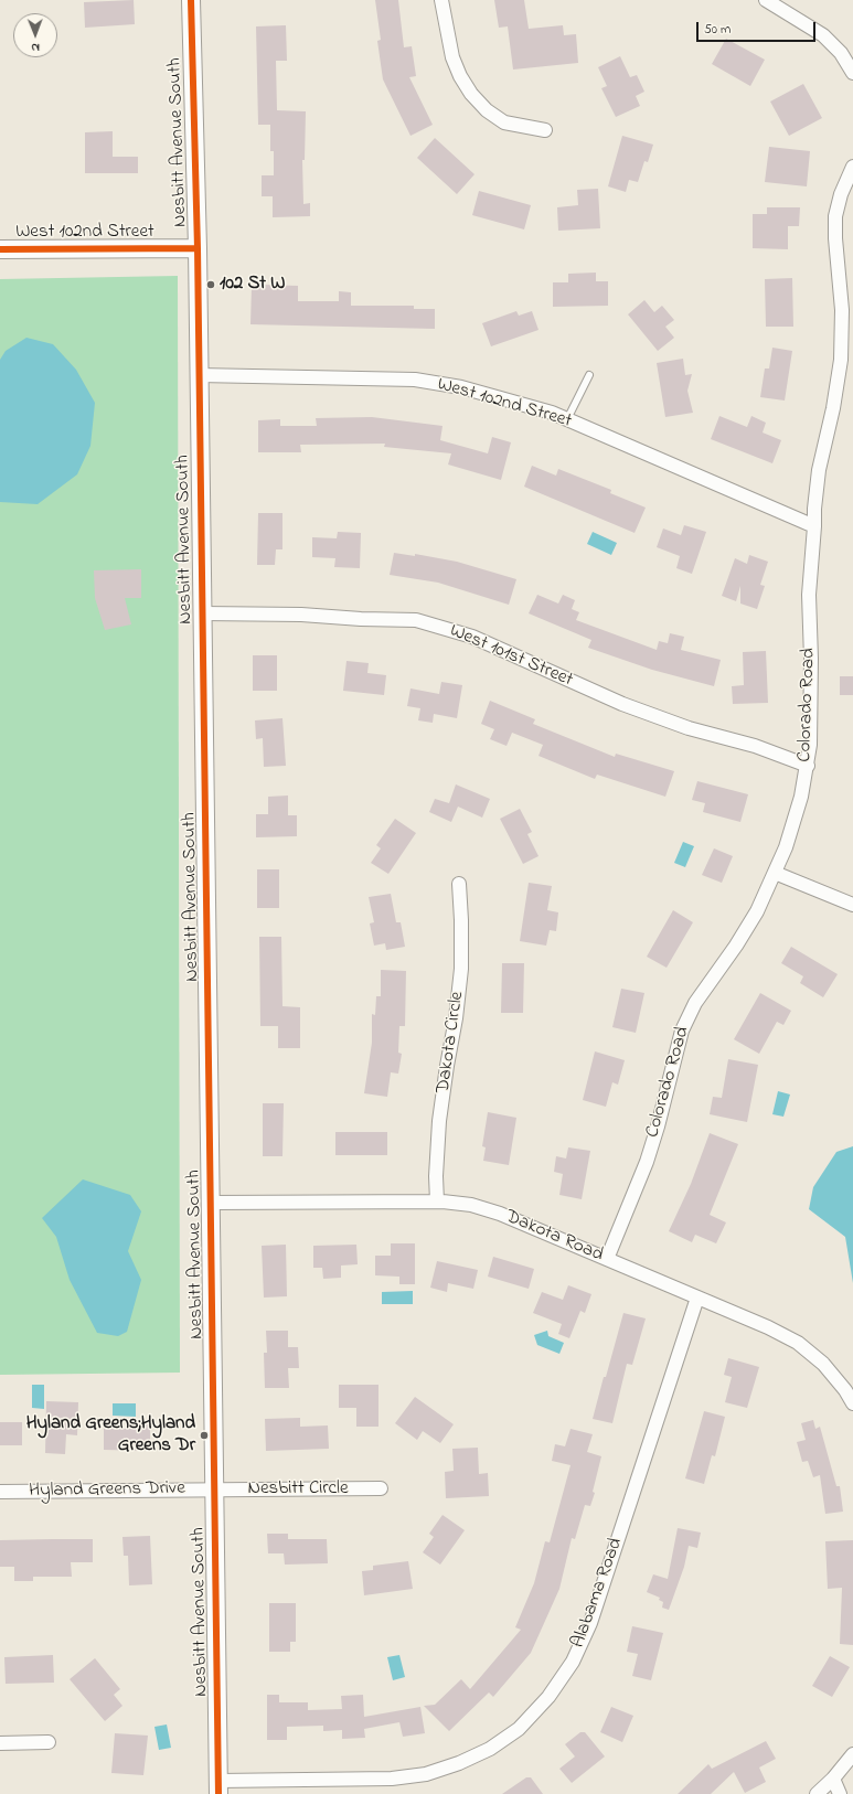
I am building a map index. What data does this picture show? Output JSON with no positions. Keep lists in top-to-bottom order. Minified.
{"streets":{"street":["Nesbitt Avenue South","West 102nd Street","West 101st Street","Colorado Road","Dakota Circle","Dakota Road","Nesbitt Circle","Hyland Greens Drive","Alabama Road"]},"crossings":[["Nesbitt Avenue South","West 102nd Street"],["Nesbitt Avenue South","West 101st Street"],["Nesbitt Avenue South","Dakota Road"],["Nesbitt Avenue South","Nesbitt Circle"],["Nesbitt Avenue South","Hyland Greens Drive"],["Nesbitt Avenue South","Alabama Road"],["West 102nd Street","Colorado Road"],["West 101st Street","Colorado Road"],["Colorado Road","Dakota Road"],["Dakota Circle","Dakota Road"],["Dakota Road","Alabama Road"],["Nesbitt Circle","Hyland Greens Drive"]],"places":["102 St W","Hyland Greens;Hyland Greens Dr"],"scale_bar":"50 m","north":"bottom"}
